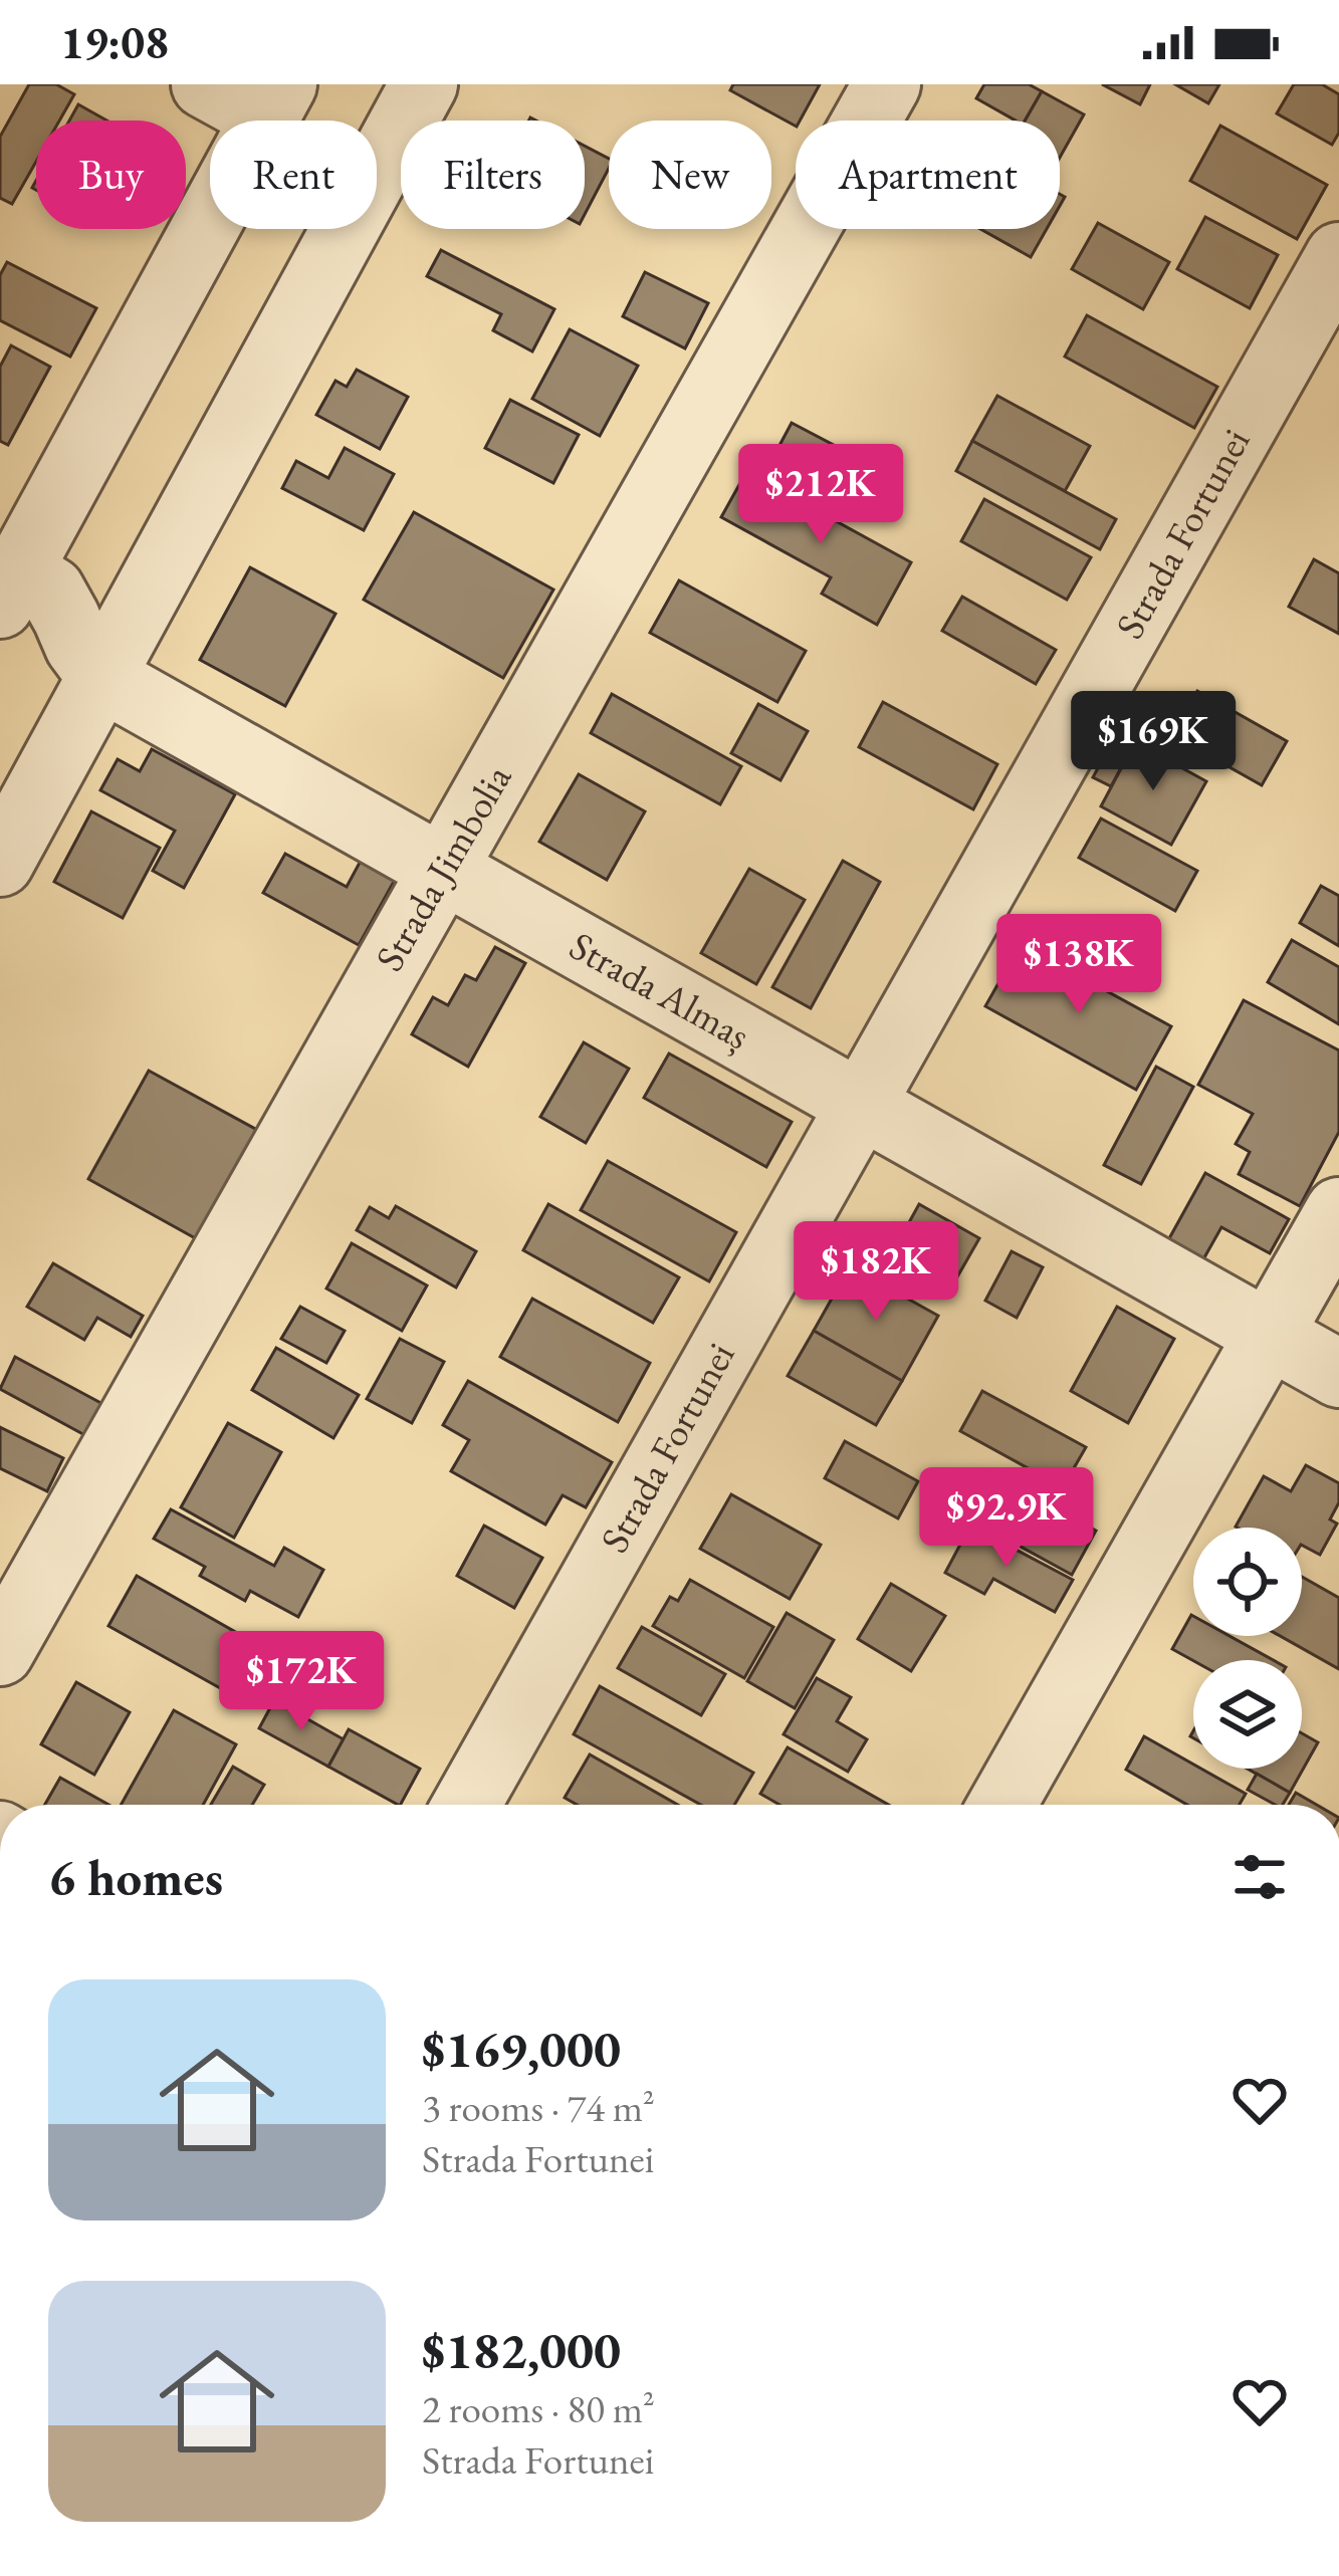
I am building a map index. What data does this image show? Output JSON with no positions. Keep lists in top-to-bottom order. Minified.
{"streets":{"street":["Strada Fortunei","Strada Jimbolia","Strada Almaș"]},"crossings":[["Strada Fortunei","Strada Almaș"],["Strada Jimbolia","Strada Almaș"]],"page":{"status":"19:08","chip":["Buy","Rent","Filters","New","Apartment"],"price":["$212K","$169K","$138K","$182K","$92.9K","$172K"],"heading":"6 homes","list":[{"name":"$169,000","note":"3 rooms · 74 m² · Strada Fortunei"},{"name":"$182,000","note":"2 rooms · 80 m² · Strada Fortunei"}]}}
